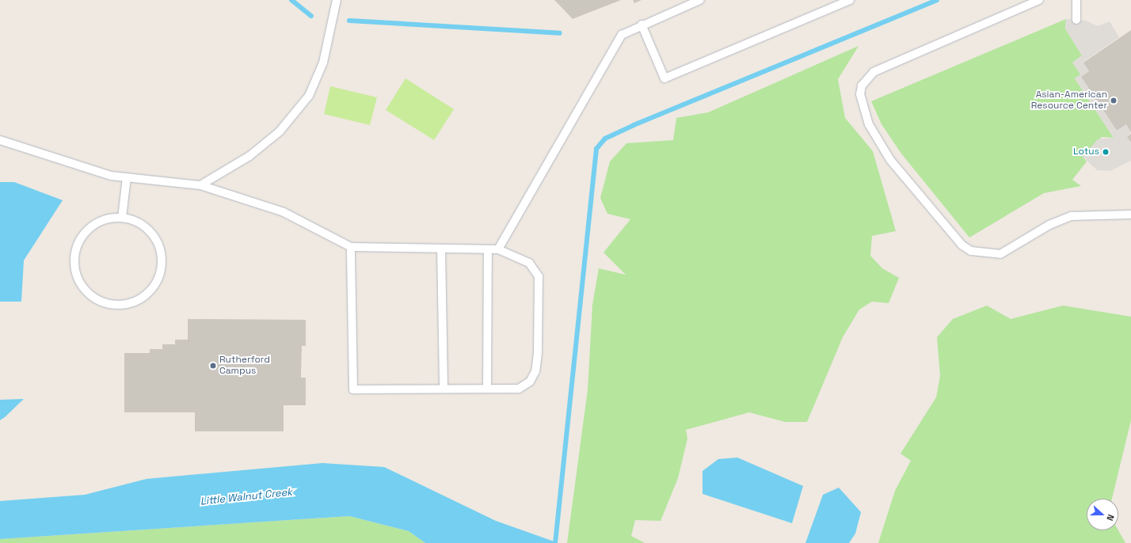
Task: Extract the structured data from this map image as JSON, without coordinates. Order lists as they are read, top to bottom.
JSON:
{
  "water": ["Little Walnut Creek"],
  "places": ["Asian-American Resource Center", "Lotus", "Rutherford Campus"],
  "north": "right"
}
